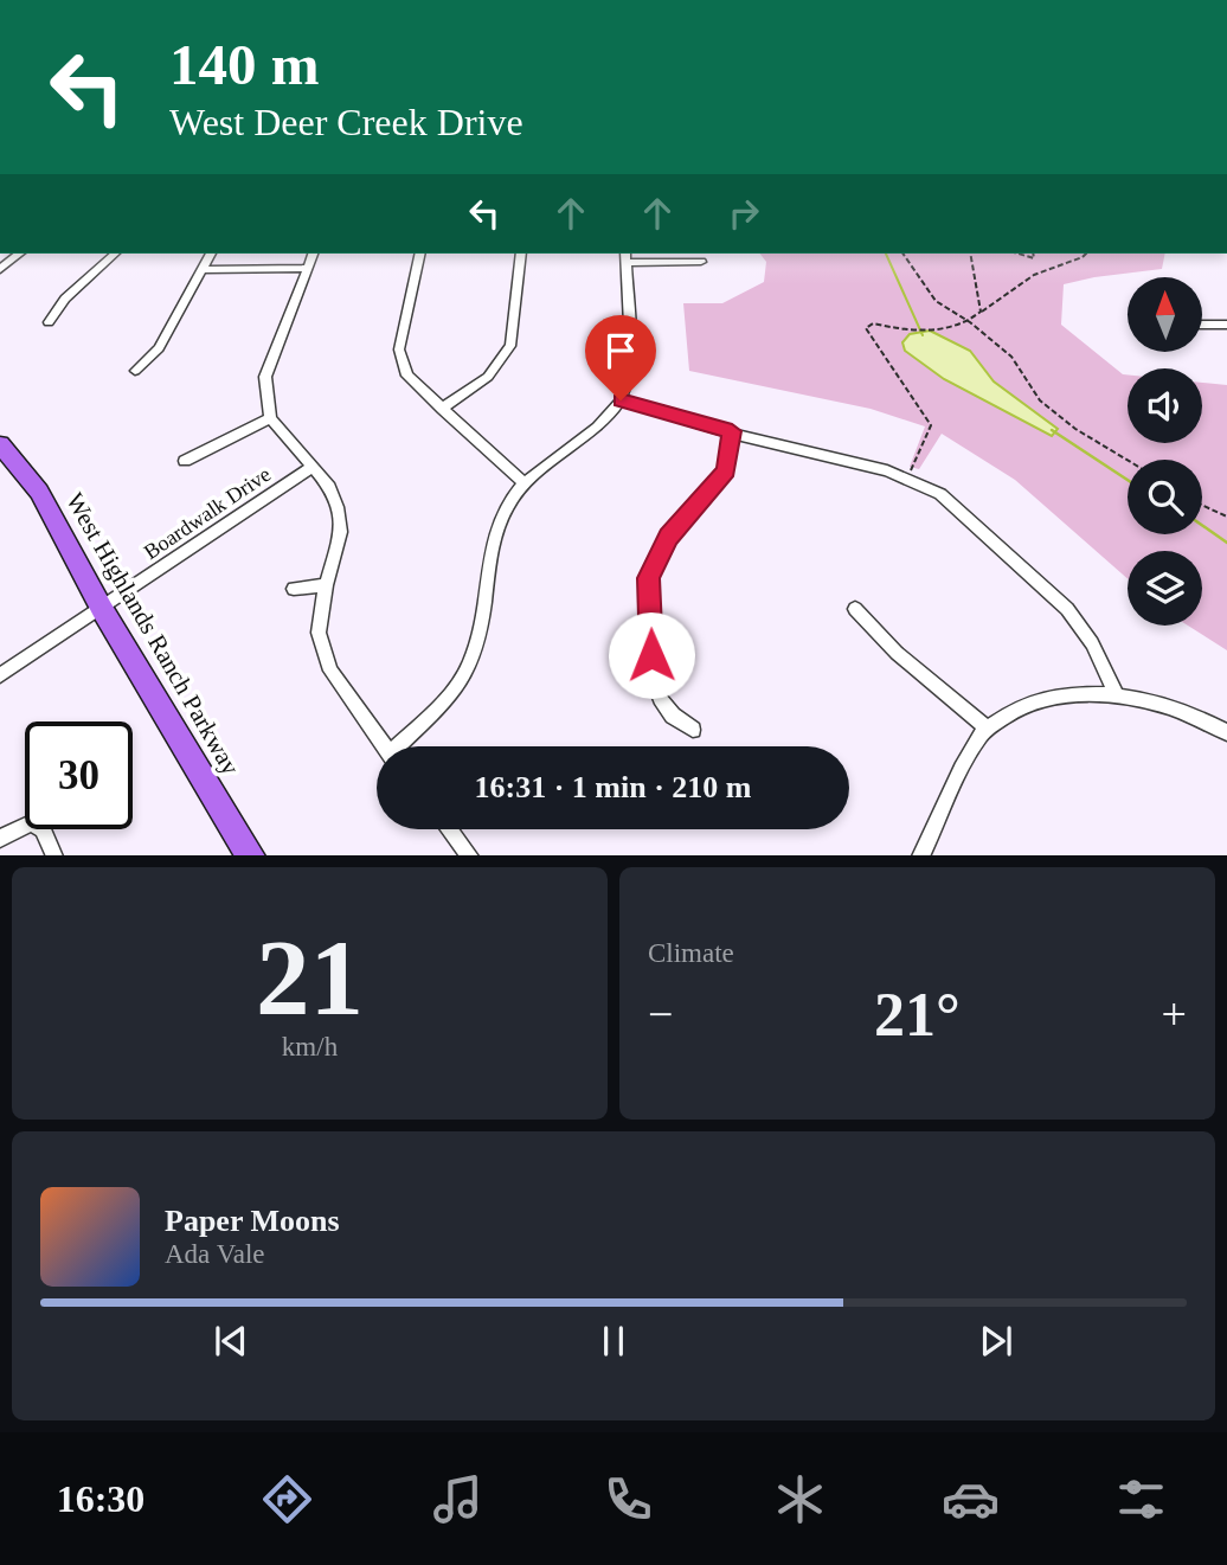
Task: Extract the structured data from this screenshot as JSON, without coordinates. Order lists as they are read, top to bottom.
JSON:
{
  "streets": {
    "main road": ["West Highlands Ranch Parkway"],
    "street": ["Boardwalk Drive"]
  },
  "crossings": [
    ["Boardwalk Drive", "West Highlands Ranch Parkway"]
  ],
  "north": "top",
  "page": {
    "turn": ["140 m", "West Deer Creek Drive"],
    "limit": "30",
    "trip": "16:31 · 1 min · 210 m",
    "tile": [
      ["21", "km/h"],
      "Climate"
    ],
    "heat": ["−", "21°", "+"],
    "song": ["Paper Moons", "Ada Vale"],
    "tabs": "16:30"
  }
}
